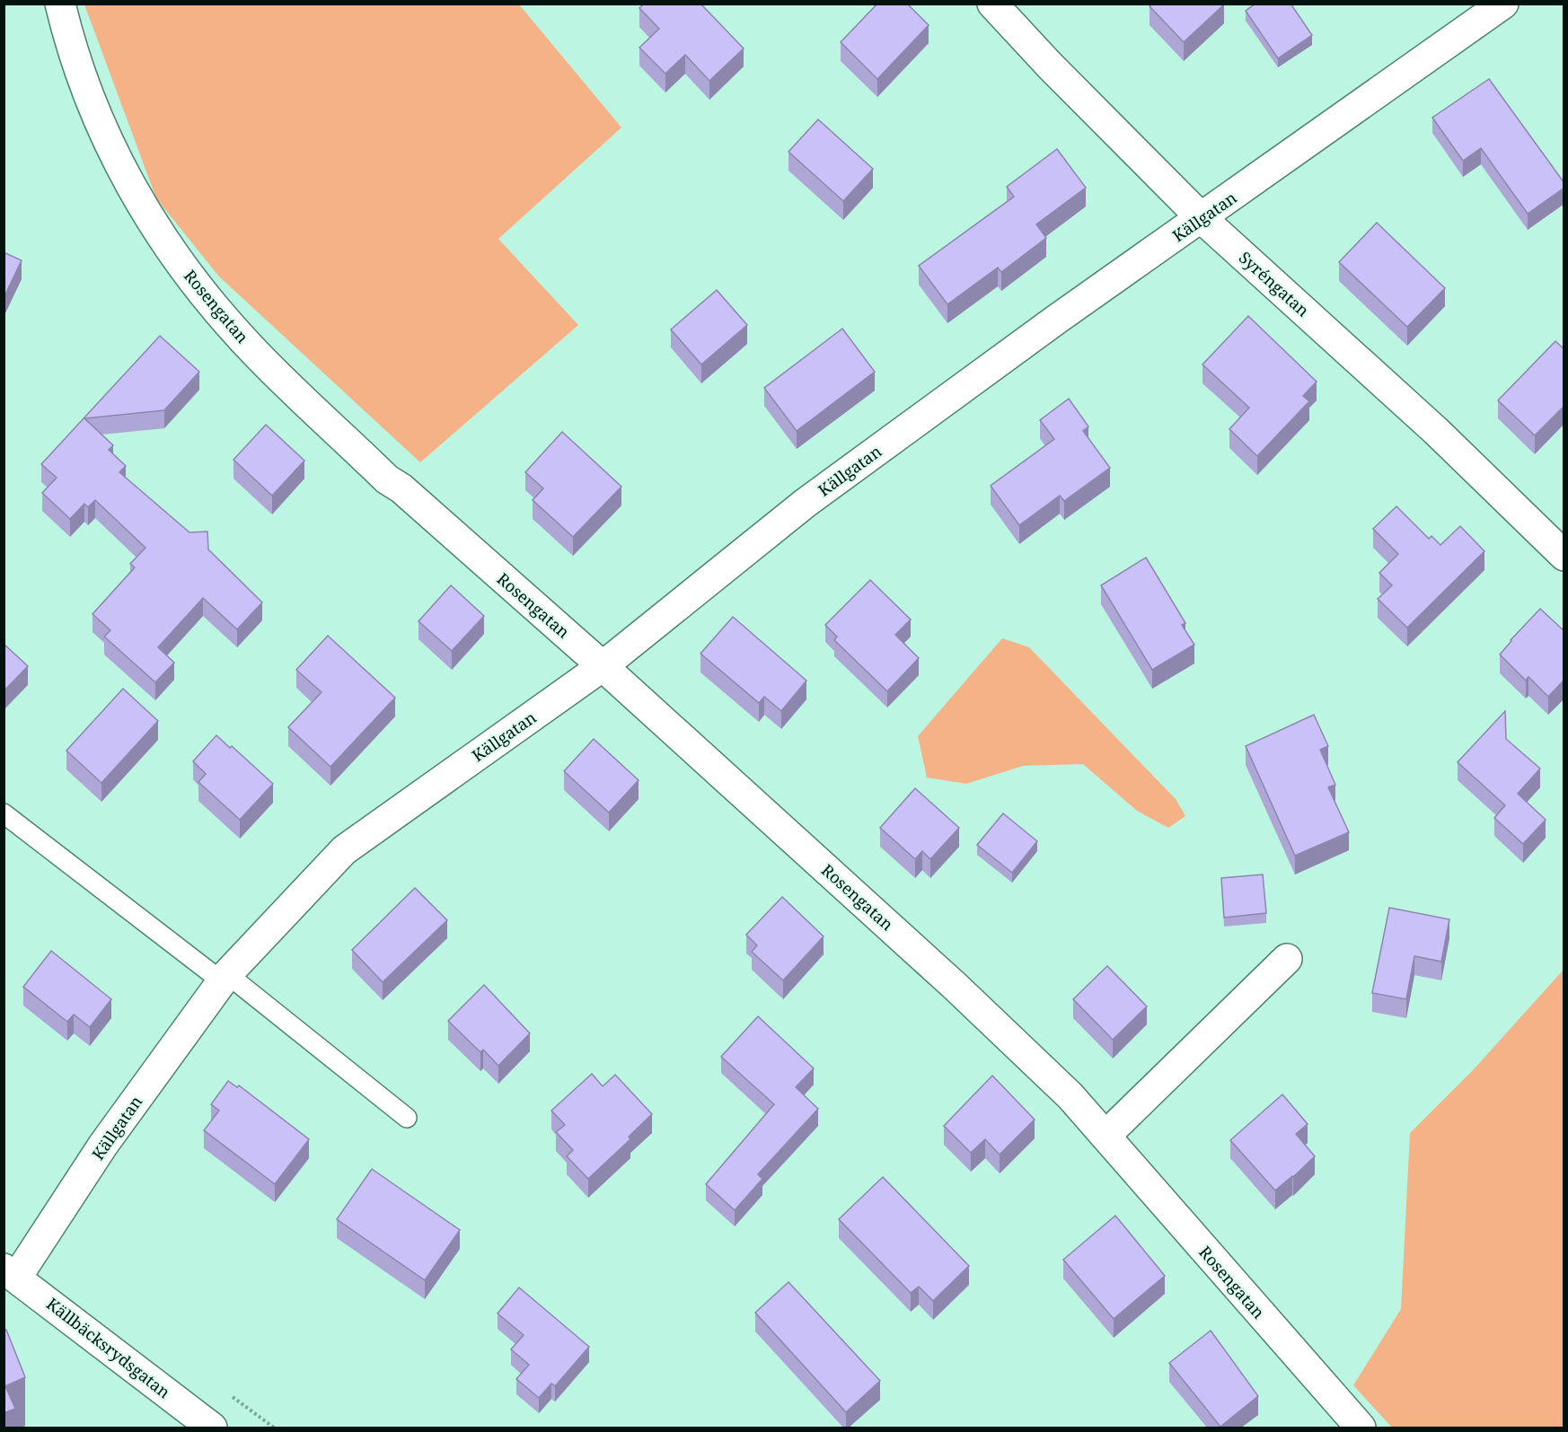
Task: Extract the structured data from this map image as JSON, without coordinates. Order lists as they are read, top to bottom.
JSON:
{
  "streets": {
    "street": [
      "Källgatan",
      "Syréngatan",
      "Rosengatan",
      "Källbäcksrydsgatan"
    ]
  },
  "crossings": [
    ["Källgatan", "Syréngatan"],
    ["Källgatan", "Rosengatan"],
    ["Källgatan", "Källbäcksrydsgatan"]
  ]
}
